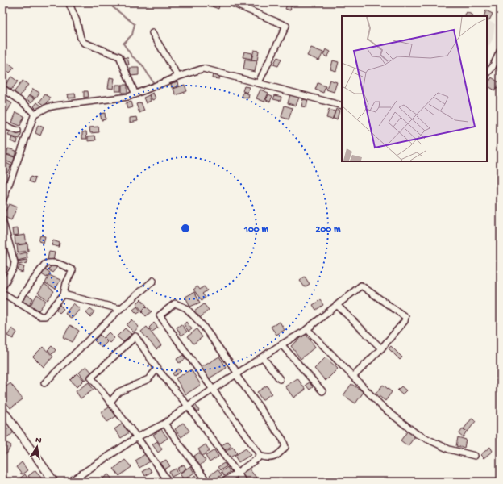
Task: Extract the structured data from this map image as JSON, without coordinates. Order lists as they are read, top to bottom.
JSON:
{
  "north": "top",
  "rings": ["100 m", "200 m"]
}
